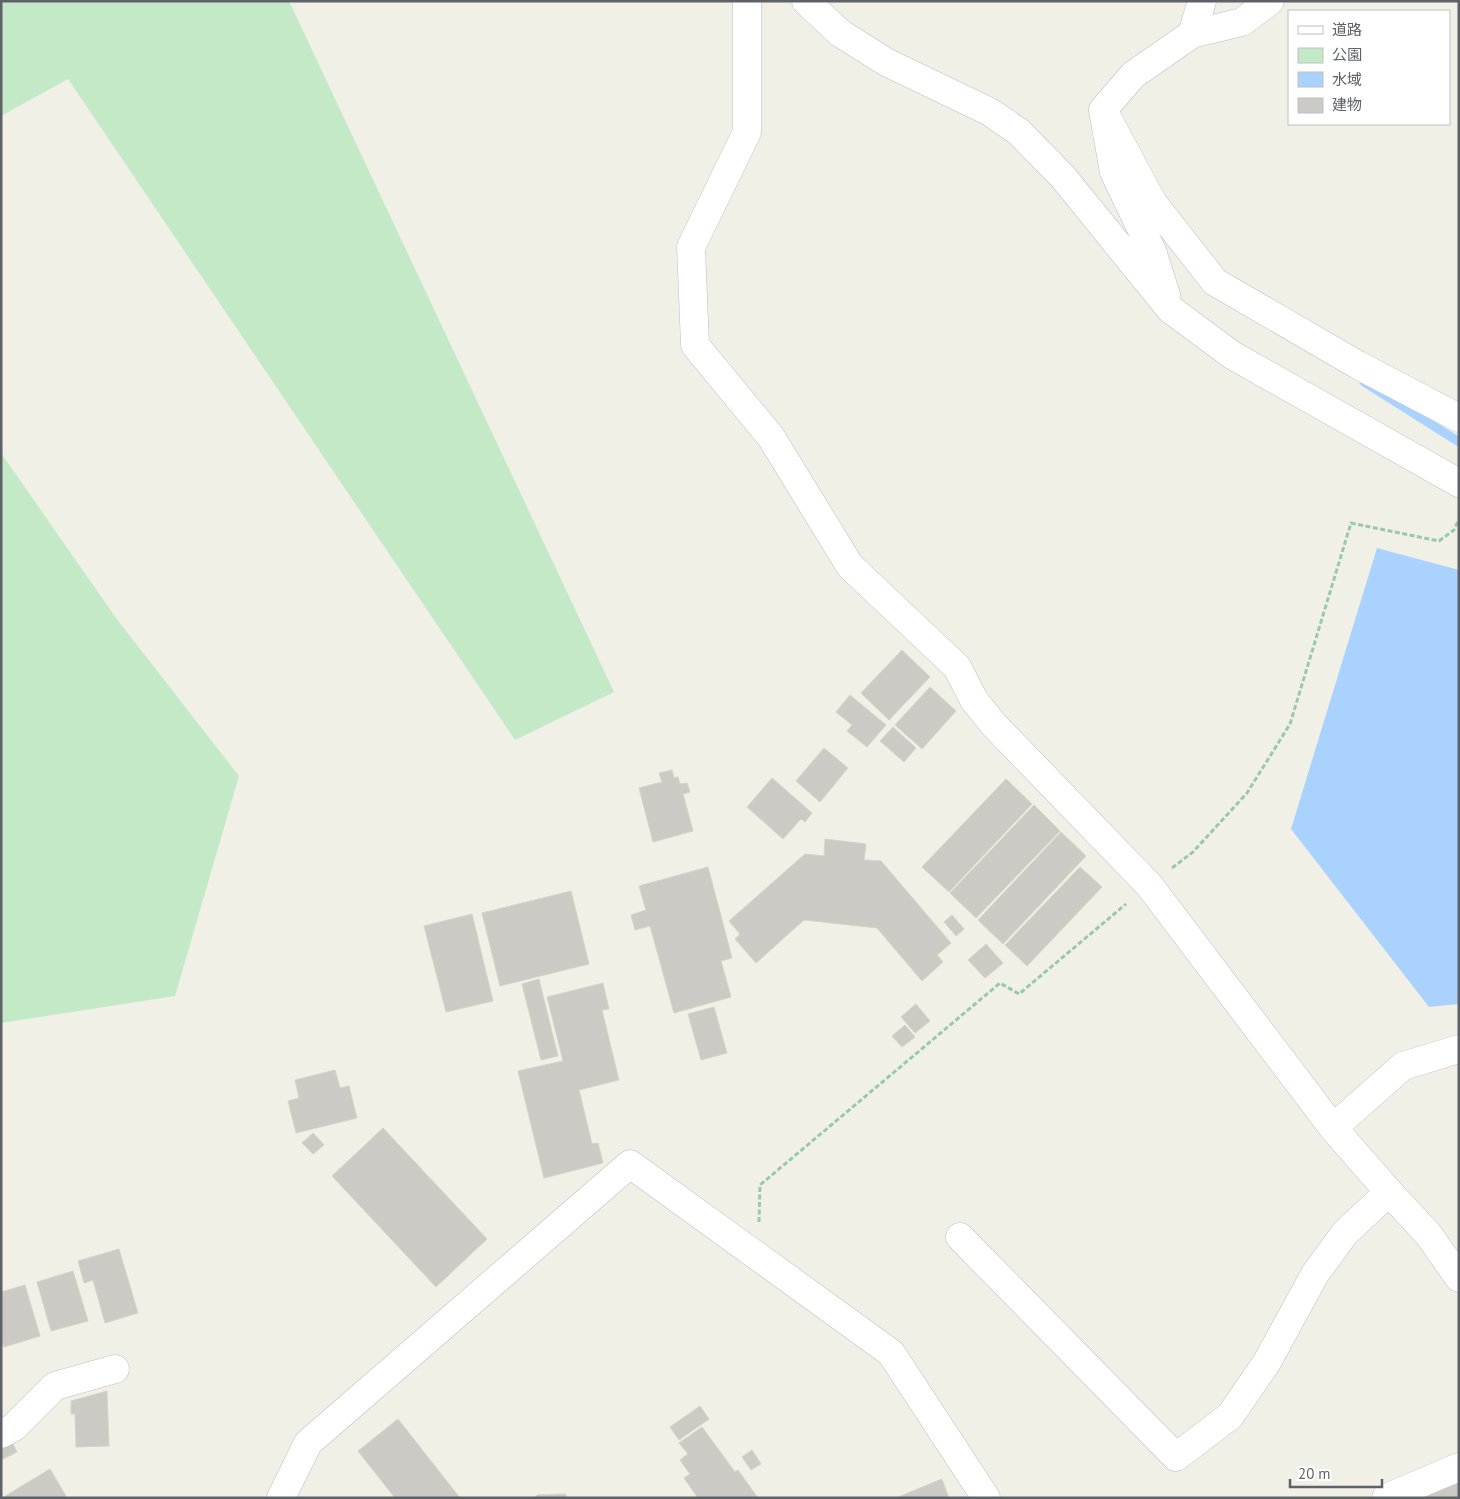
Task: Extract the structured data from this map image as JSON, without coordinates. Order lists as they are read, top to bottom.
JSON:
{
  "legend": [
    "道路",
    "公園",
    "水域",
    "建物"
  ],
  "scale_bar": "20 m"
}
